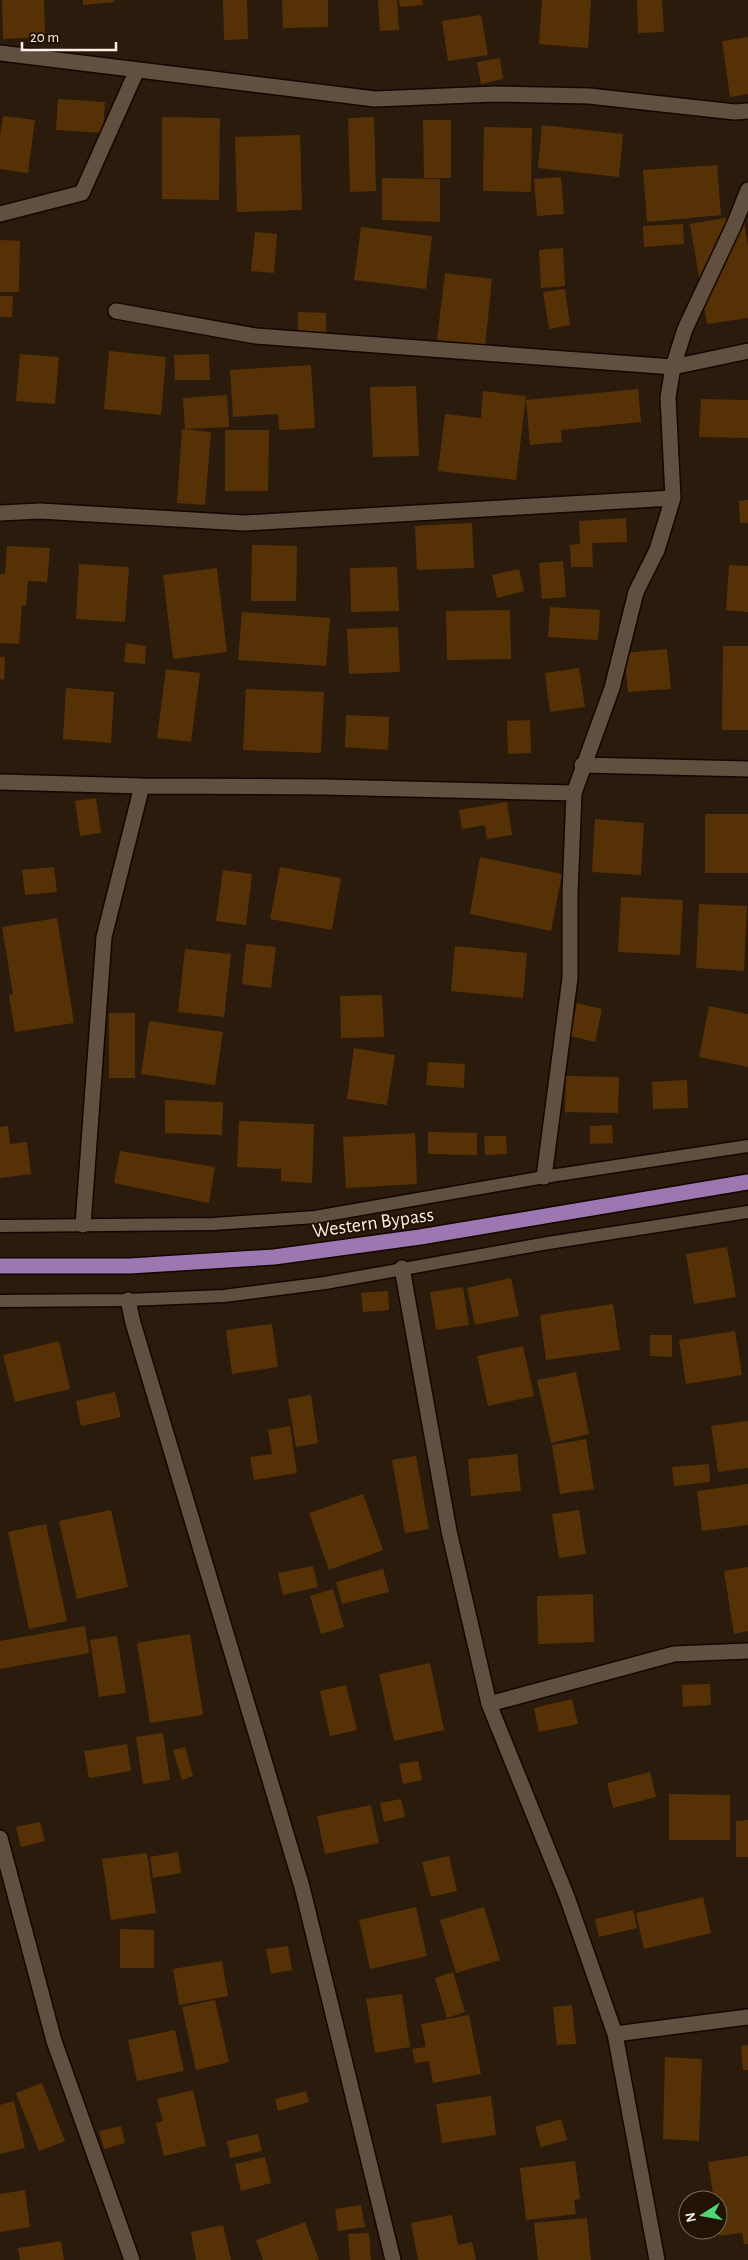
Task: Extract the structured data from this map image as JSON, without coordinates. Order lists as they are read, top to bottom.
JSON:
{
  "streets": {
    "main road": ["Western Bypass"]
  },
  "scale_bar": "20 m",
  "north": "left"
}
